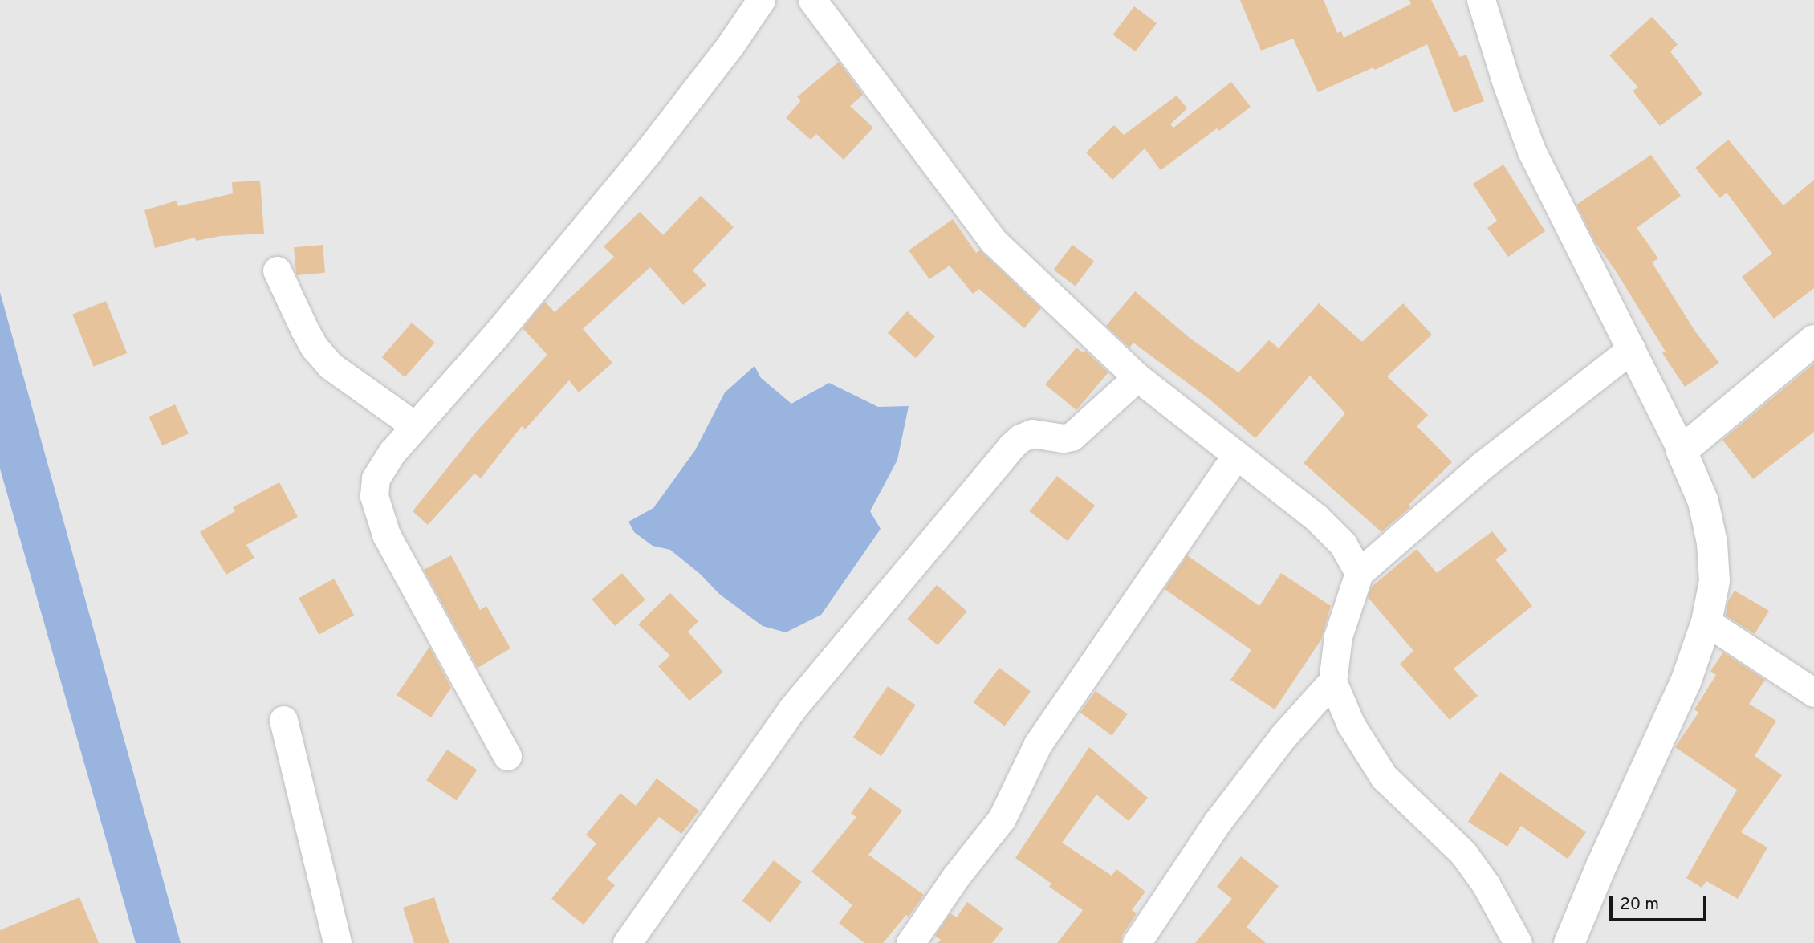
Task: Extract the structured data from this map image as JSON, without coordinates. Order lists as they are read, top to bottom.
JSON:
{
  "scale_bar": "20 m"
}
